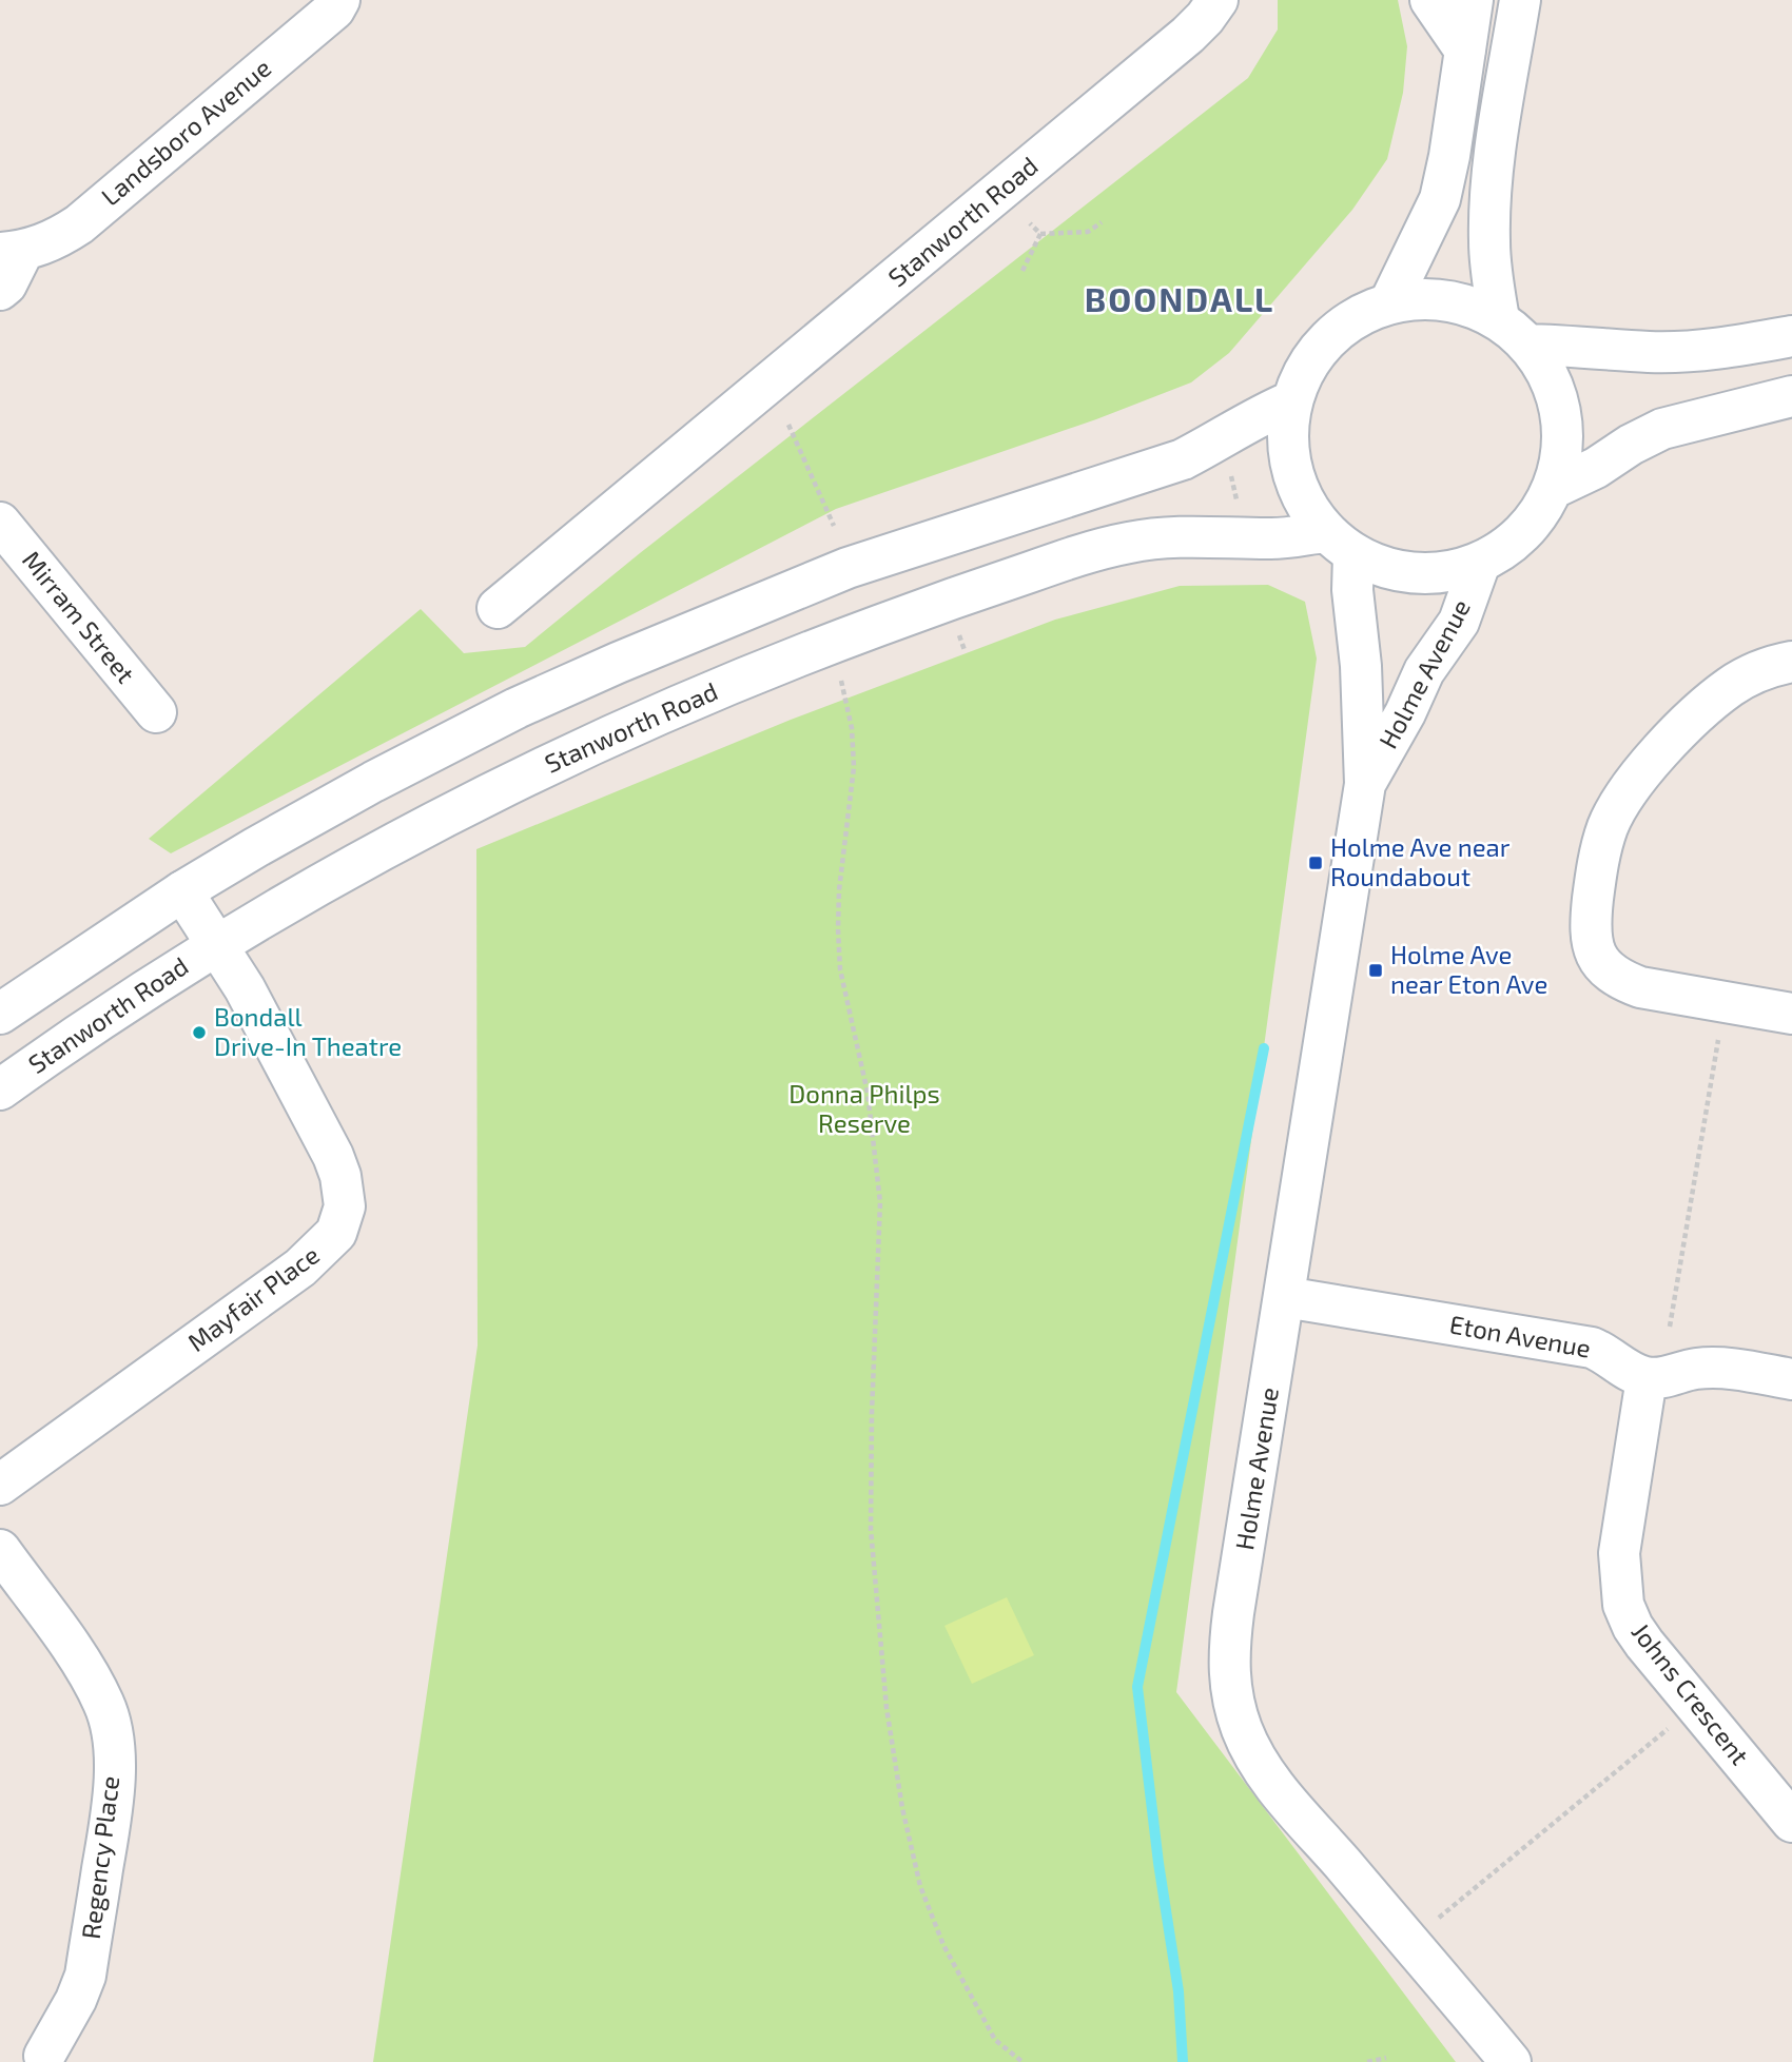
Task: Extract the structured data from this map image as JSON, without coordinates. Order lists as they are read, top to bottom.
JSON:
{
  "streets": {
    "street": [
      "Landsboro Avenue",
      "Stanworth Road",
      "Mirram Street",
      "Holme Avenue",
      "Mayfair Place",
      "Eton Avenue",
      "Johns Crescent",
      "Regency Place"
    ]
  },
  "crossings": [
    ["Stanworth Road", "Holme Avenue"],
    ["Stanworth Road", "Mayfair Place"],
    ["Holme Avenue", "Eton Avenue"],
    ["Eton Avenue", "Johns Crescent"]
  ],
  "districts": ["BOONDALL"],
  "parks": ["Donna Philps Reserve"],
  "places": {
    "transit": ["Holme Ave near Roundabout", "Holme Ave near Eton Ave"],
    "other": ["Bondall Drive-In Theatre"]
  }
}
